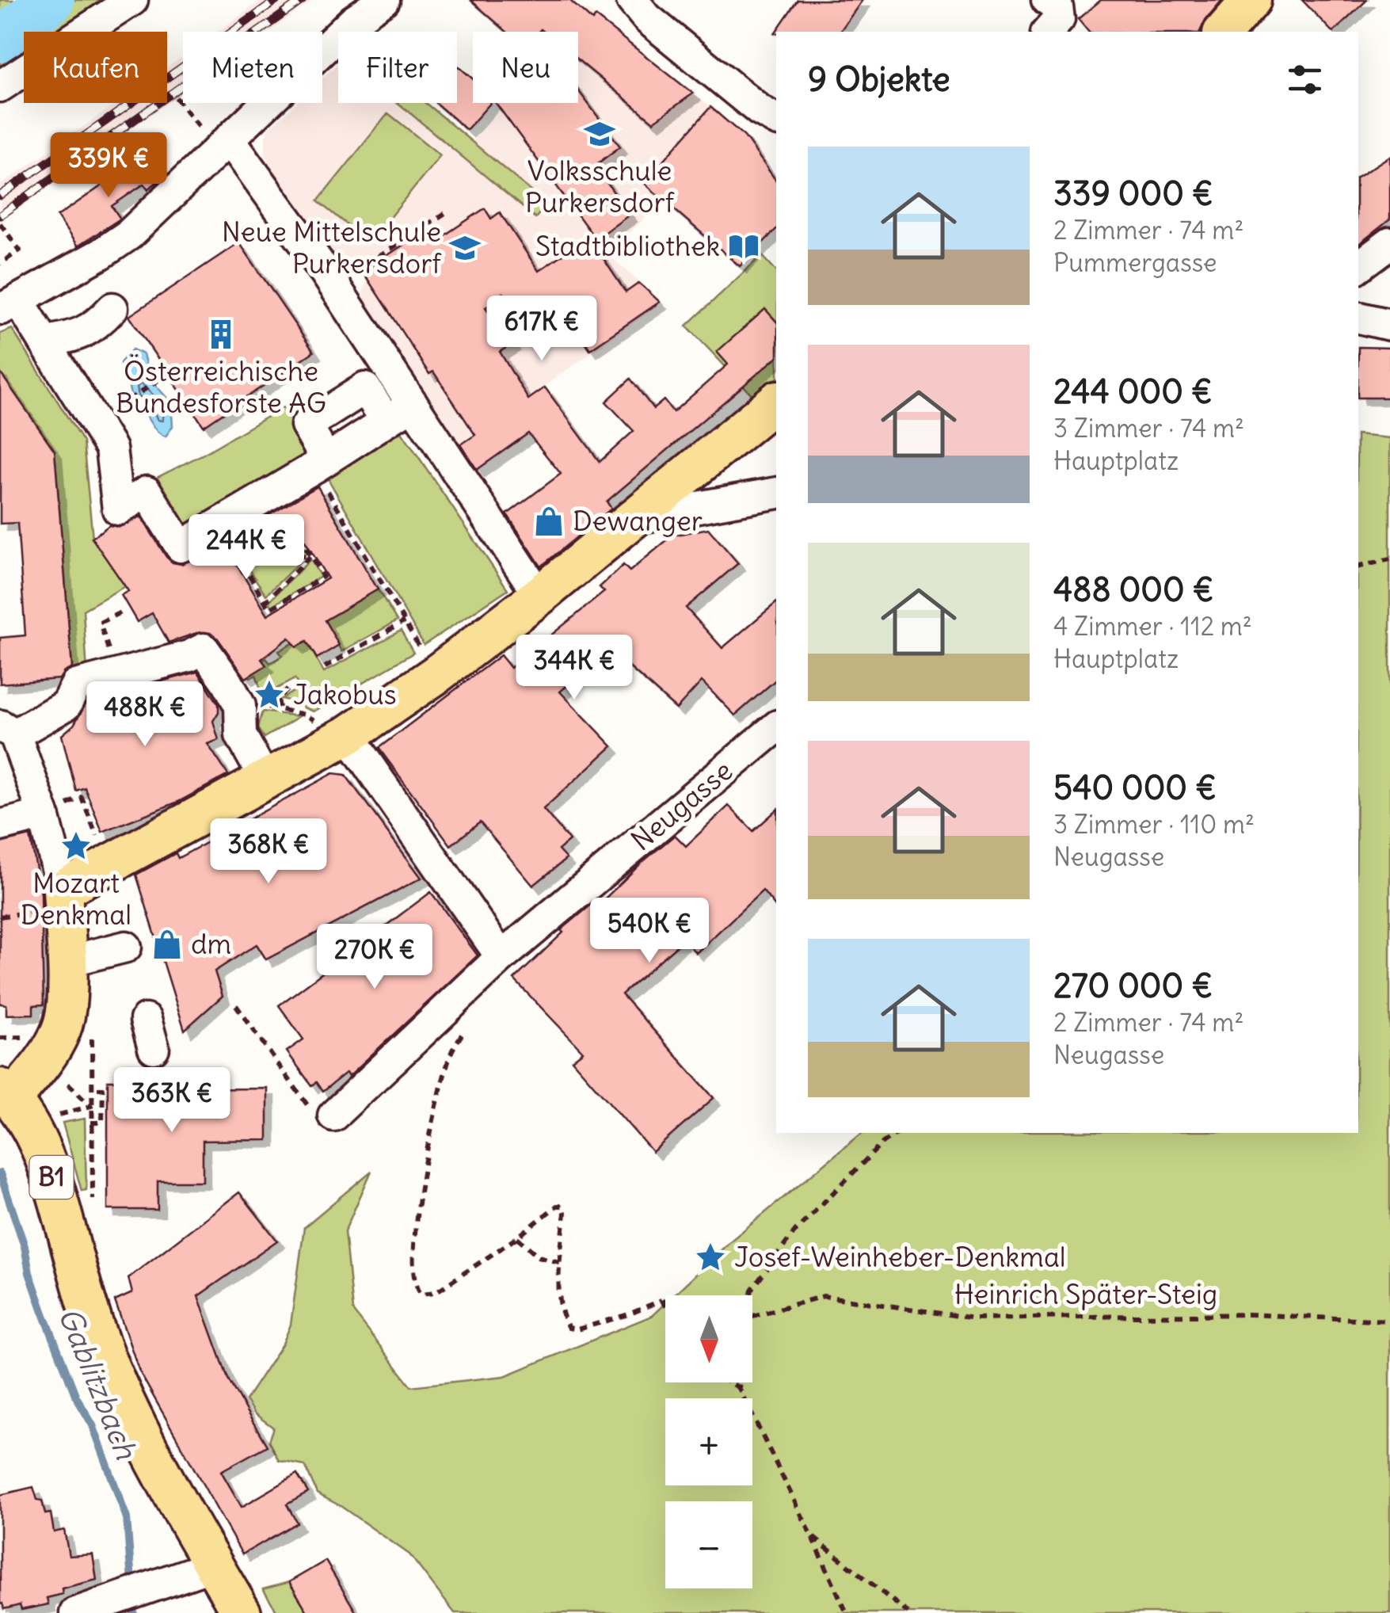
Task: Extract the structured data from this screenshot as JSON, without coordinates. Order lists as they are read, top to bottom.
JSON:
{
  "streets": {
    "main road": ["B1"],
    "street": ["Neugasse"],
    "path": ["Heinrich Später-Steig"]
  },
  "water": ["Gablitzbach"],
  "places": {
    "school or university": ["Volksschule Purkersdorf", "Neue Mittelschule Purkersdorf"],
    "library": ["Stadtbibliothek"],
    "building": ["Österreichische Bundesforste AG"],
    "shop": ["Dewanger", "dm"],
    "place": ["Jakobus", "Mozart Denkmal", "Josef-Weinheber-Denkmal"]
  },
  "north": "bottom",
  "page": {
    "chip": [
      "Kaufen",
      "Mieten",
      "Filter",
      "Neu"
    ],
    "heading": "9 Objekte",
    "list": [
      {
        "name": "339 000 €",
        "note": "2 Zimmer · 74 m² · Pummergasse"
      },
      {
        "name": "244 000 €",
        "note": "3 Zimmer · 74 m² · Hauptplatz"
      },
      {
        "name": "488 000 €",
        "note": "4 Zimmer · 112 m² · Hauptplatz"
      },
      {
        "name": "540 000 €",
        "note": "3 Zimmer · 110 m² · Neugasse"
      },
      {
        "name": "270 000 €",
        "note": "2 Zimmer · 74 m² · Neugasse"
      }
    ],
    "price": [
      "339K €",
      "617K €",
      "244K €",
      "344K €",
      "488K €",
      "368K €",
      "540K €",
      "270K €",
      "363K €"
    ],
    "map_buttons": ["+", "−"]
  }
}
